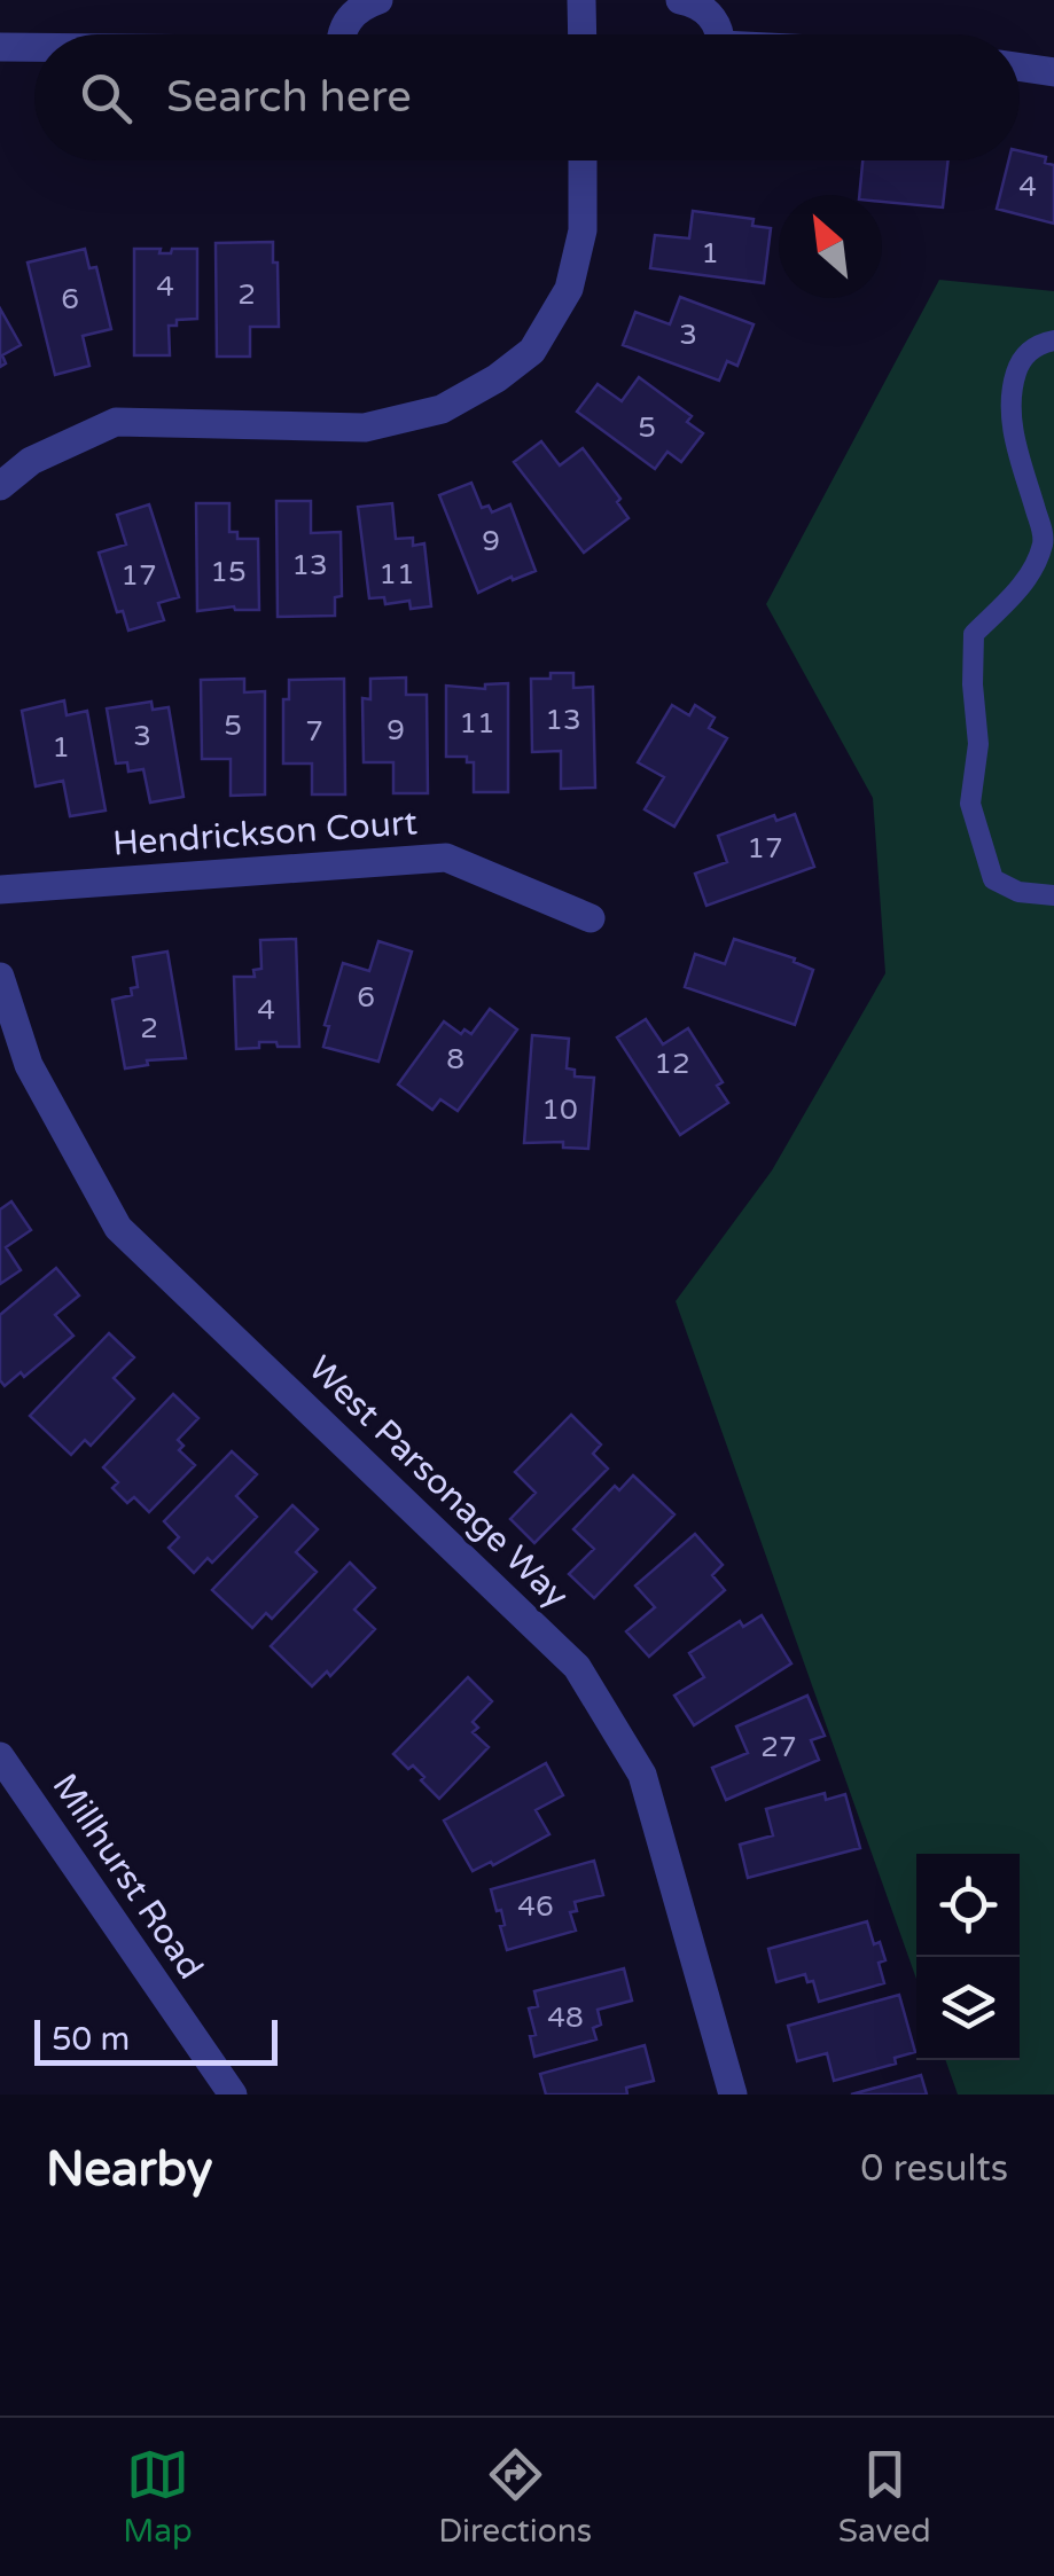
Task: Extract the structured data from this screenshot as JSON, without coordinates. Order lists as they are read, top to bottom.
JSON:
{
  "streets": {
    "street": ["Hendrickson Court", "West Parsonage Way", "Millhurst Road"]
  },
  "house_numbers": [
    "4",
    "1",
    "4",
    "2",
    "6",
    "3",
    "5",
    "9",
    "13",
    "15",
    "11",
    "17",
    "13",
    "11",
    "5",
    "9",
    "7",
    "3",
    "1",
    "17",
    "6",
    "4",
    "2",
    "8",
    "12",
    "10",
    "27",
    "46",
    "48"
  ],
  "scale_bar": "50 m",
  "north": "top left",
  "page": {
    "search": "Search here",
    "scale": "50 m",
    "heading": ["Nearby", "0 results"],
    "nav": ["Map", "Directions", "Saved"]
  }
}
